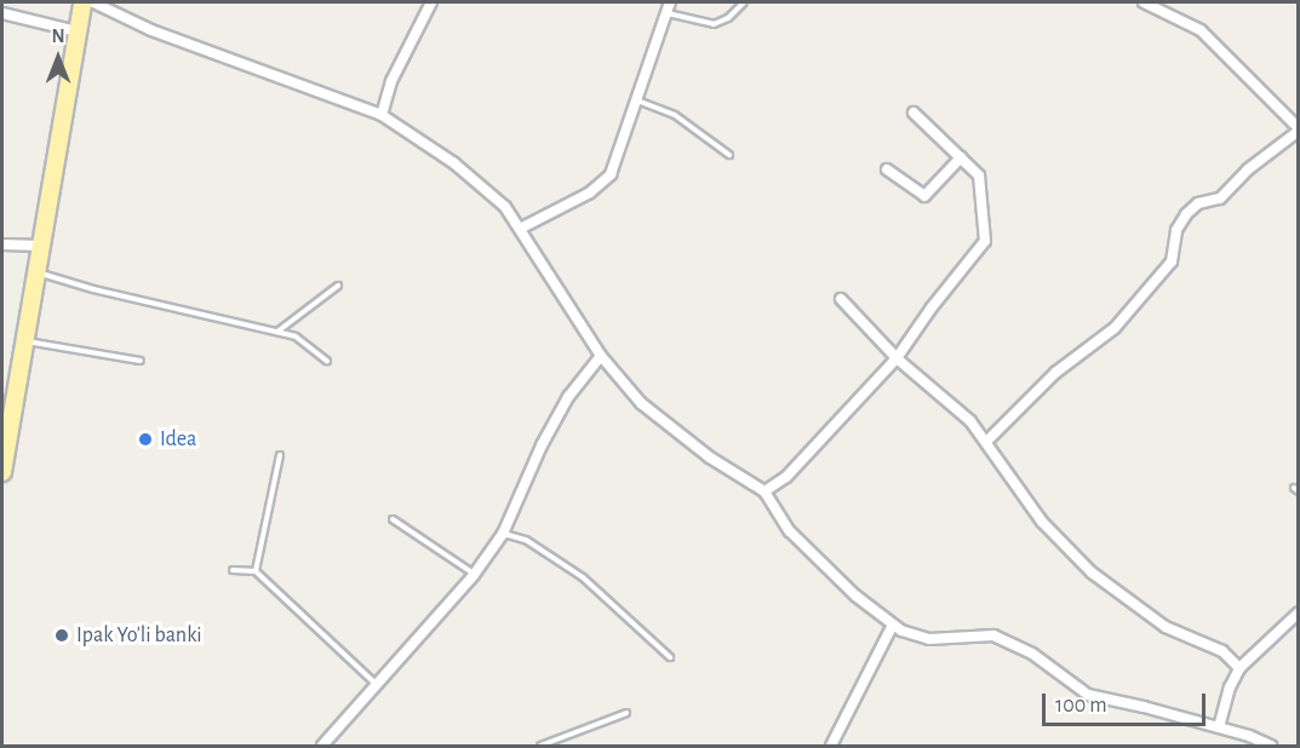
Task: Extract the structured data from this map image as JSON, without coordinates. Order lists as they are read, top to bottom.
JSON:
{
  "places": ["Idea", "Ipak Yo'li banki"],
  "scale_bar": "100 m",
  "north": "top"
}
